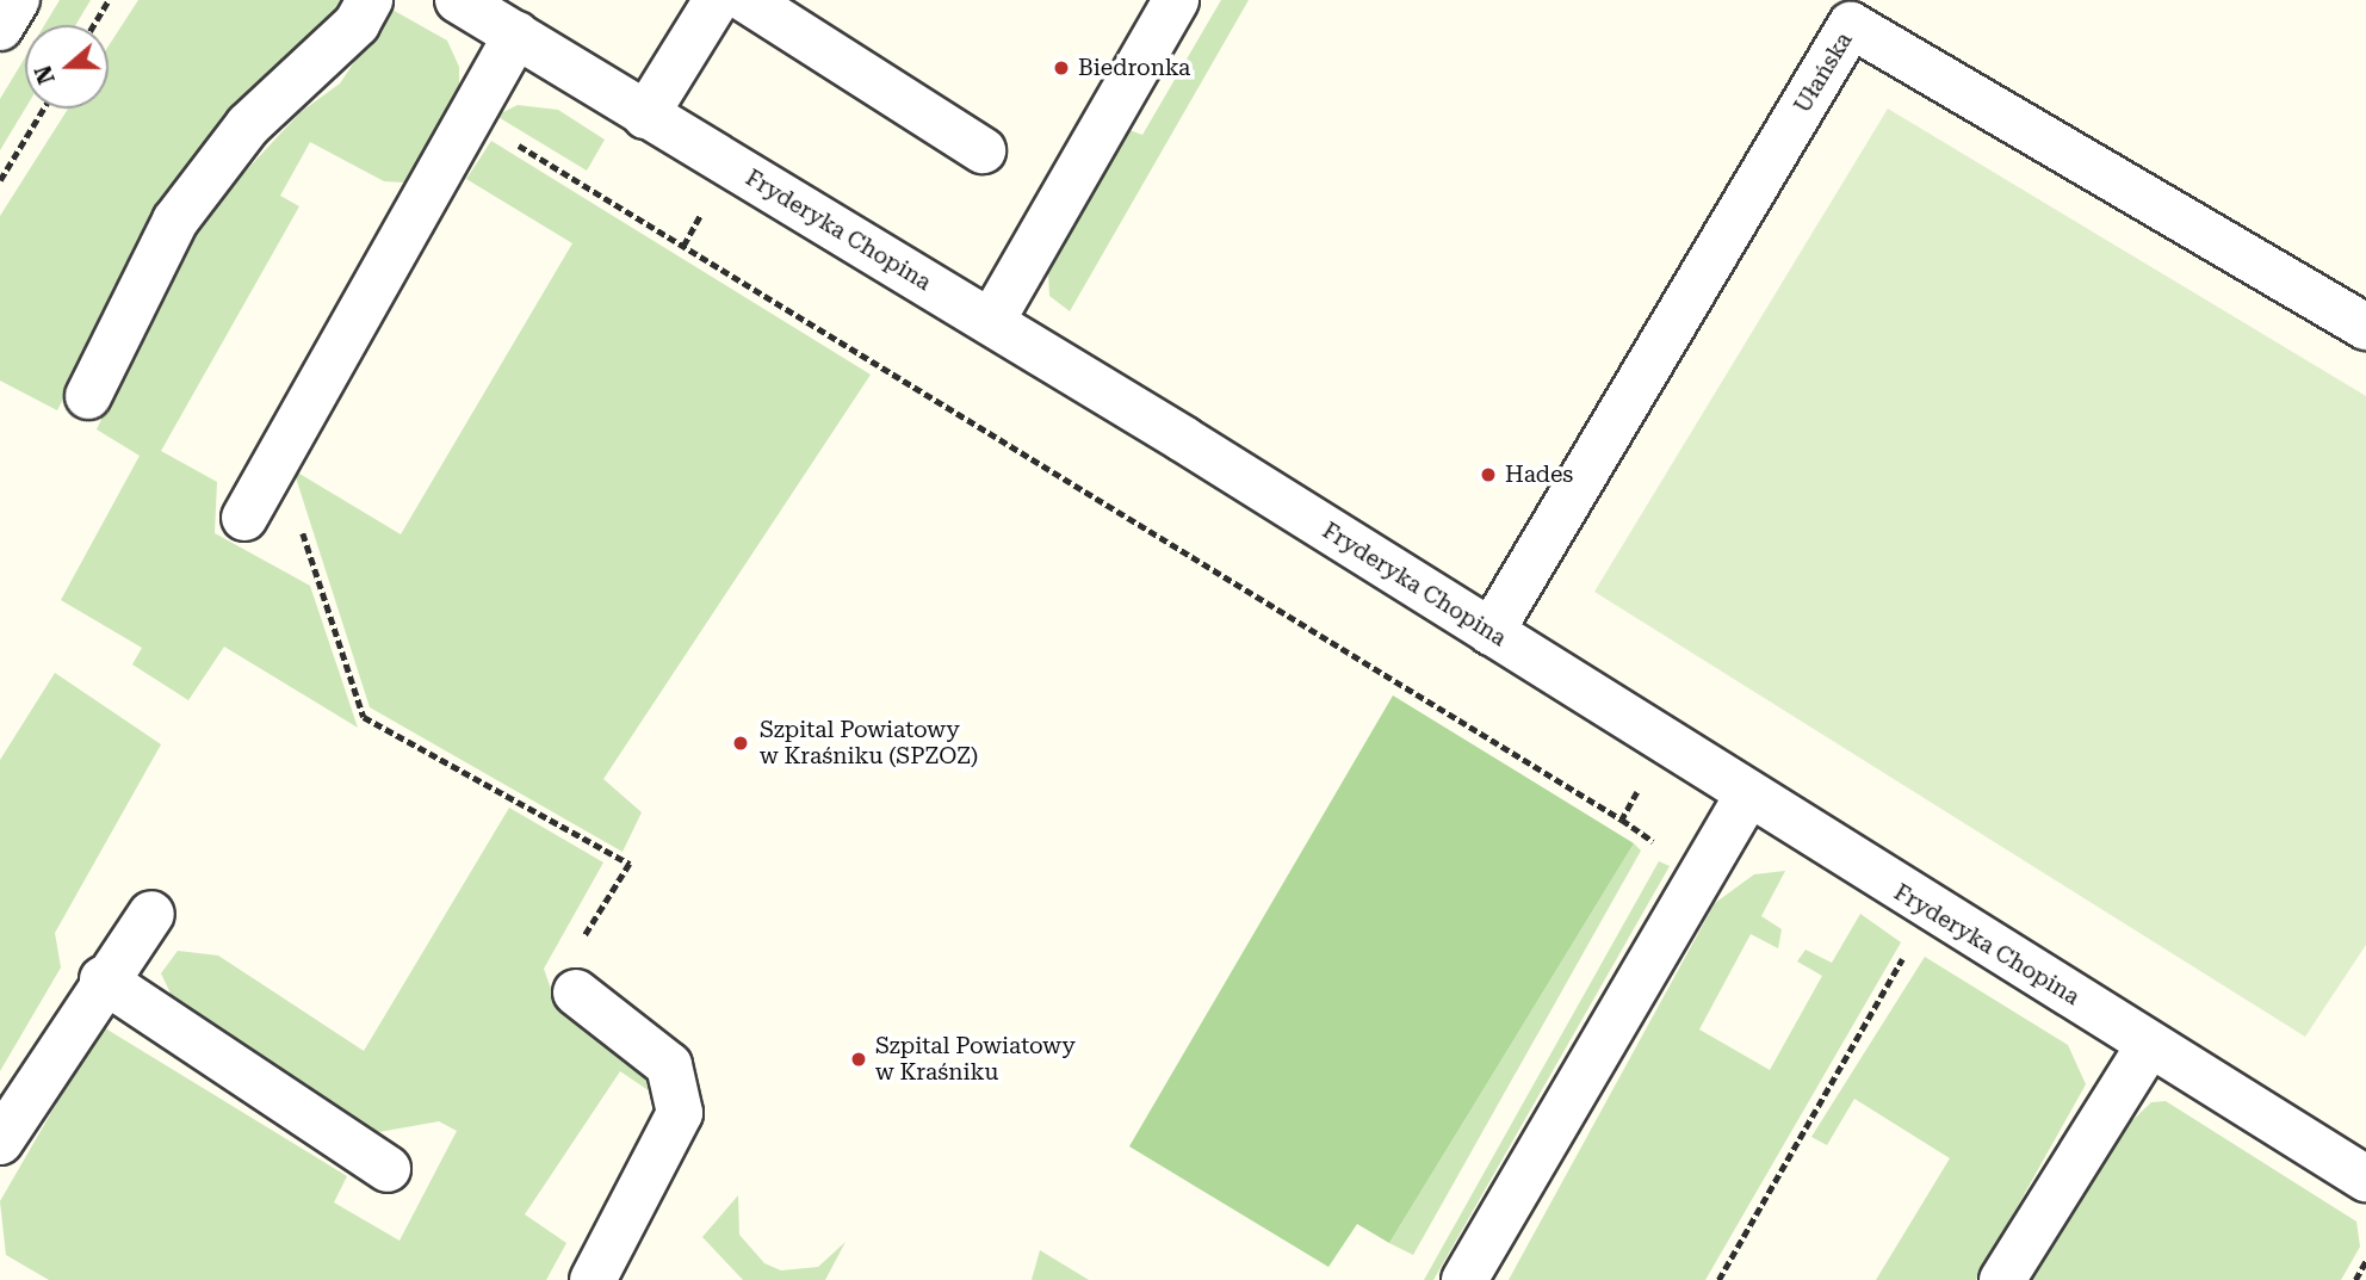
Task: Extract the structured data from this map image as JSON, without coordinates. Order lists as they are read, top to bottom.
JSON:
{
  "streets": {
    "street": ["Ułańska", "Fryderyka Chopina"]
  },
  "crossings": [
    ["Ułańska", "Fryderyka Chopina"]
  ],
  "places": [
    "Biedronka",
    "Hades",
    "Szpital Powiatowy w Kraśniku (SPZOZ)",
    "Szpital Powiatowy w Kraśniku"
  ],
  "north": "left"
}
